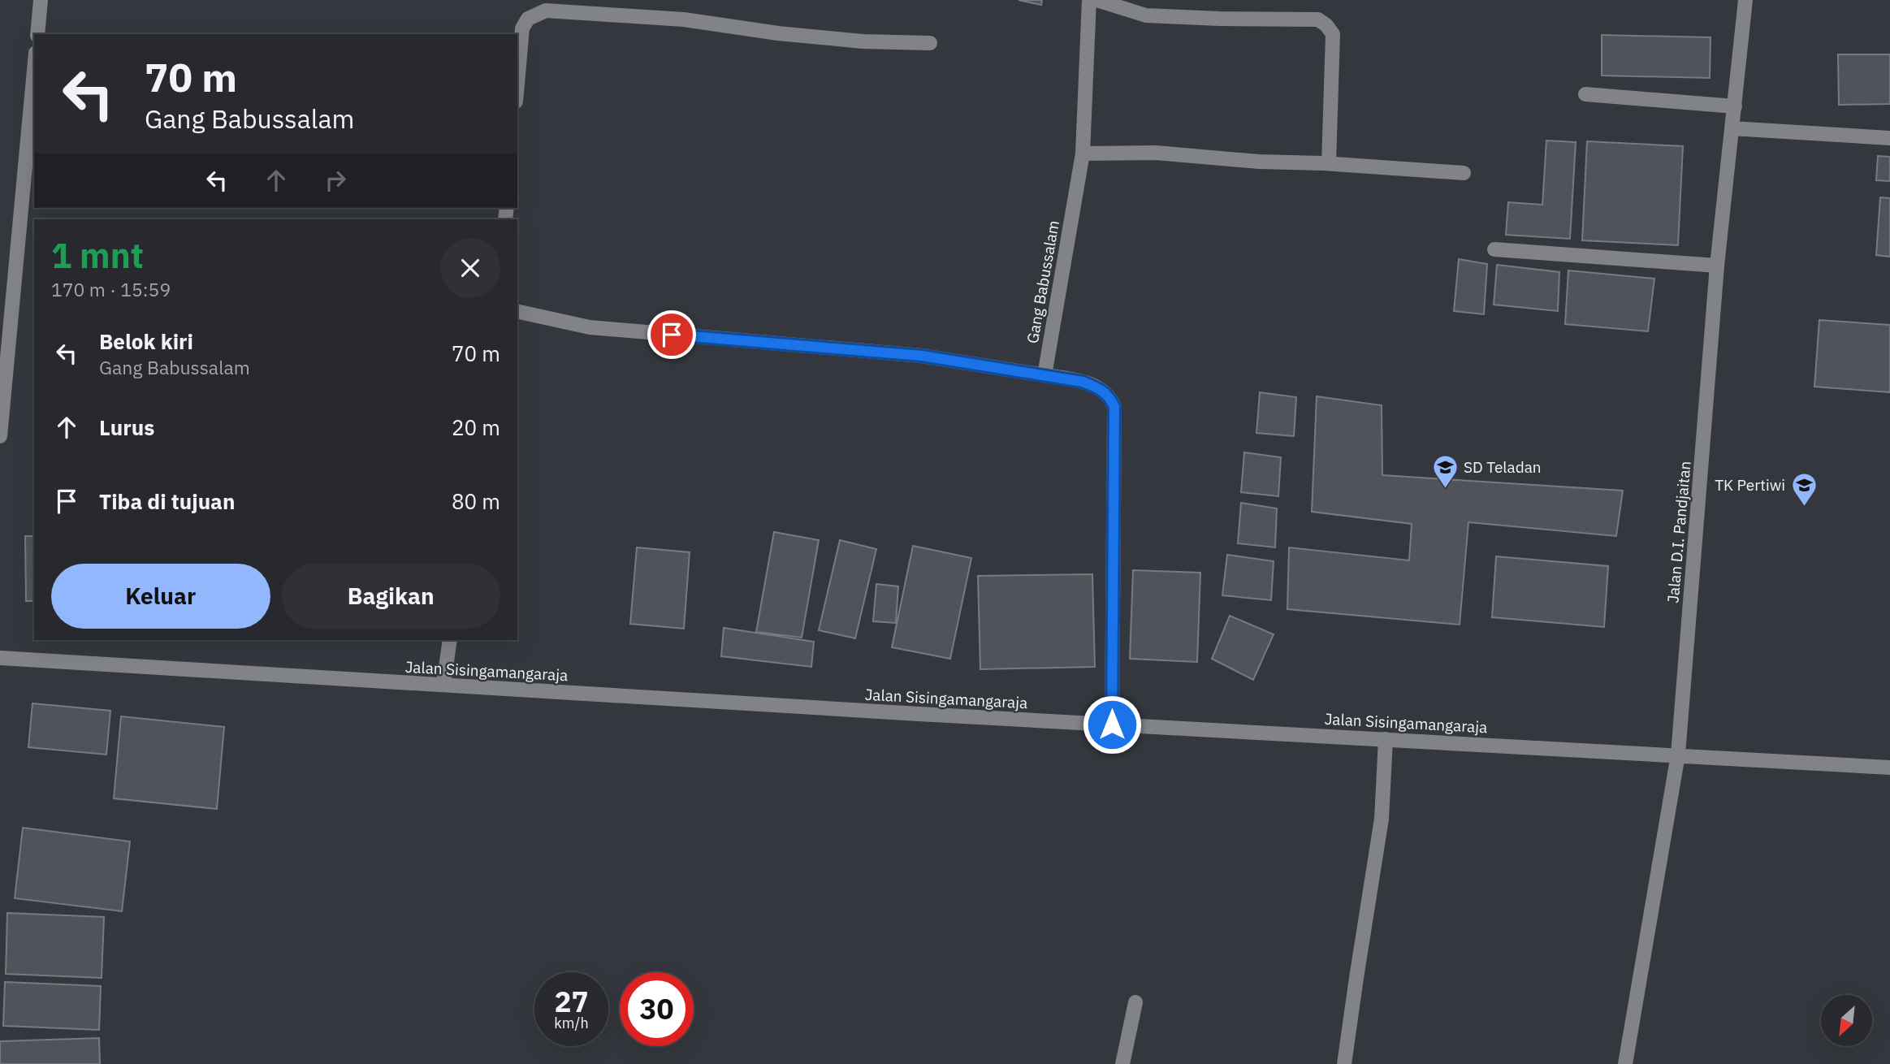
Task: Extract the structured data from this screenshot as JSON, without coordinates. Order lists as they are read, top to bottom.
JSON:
{
  "streets": {
    "street": ["Gang Babussalam", "Jalan D.I. Pandjaitan", "Jalan Sisingamangaraja"]
  },
  "crossings": [
    ["Jalan D.I. Pandjaitan", "Jalan Sisingamangaraja"]
  ],
  "places": {
    "school or university": ["SD Teladan", "TK Pertiwi"]
  },
  "north": "bottom left",
  "page": {
    "turn": ["70 m", "Gang Babussalam"],
    "heading": ["1 mnt", "170 m · 15:59"],
    "list": [
      {
        "name": "Belok kiri",
        "note": "Gang Babussalam",
        "value": "70 m"
      },
      {
        "name": "Lurus",
        "value": "20 m"
      },
      {
        "name": "Tiba di tujuan",
        "value": "80 m"
      }
    ],
    "buttons": ["Keluar", "Bagikan"],
    "speed": "27 km/h",
    "limit": "30"
  }
}
